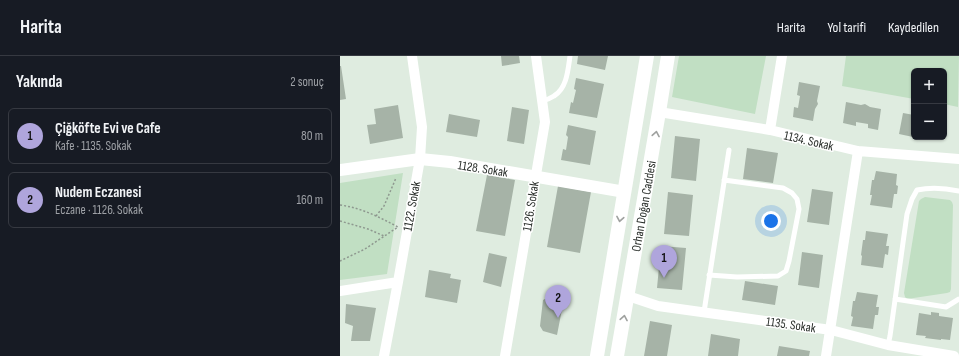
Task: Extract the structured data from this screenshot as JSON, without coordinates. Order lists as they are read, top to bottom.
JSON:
{
  "streets": {
    "main road": ["Orhan Doğan Caddesi"],
    "street": [
      "1134. Sokak",
      "1128. Sokak",
      "1122. Sokak",
      "1126. Sokak",
      "1135. Sokak"
    ]
  },
  "crossings": [
    ["1134. Sokak", "Orhan Doğan Caddesi"],
    ["1128. Sokak", "1122. Sokak"],
    ["1128. Sokak", "1126. Sokak"],
    ["Orhan Doğan Caddesi", "1135. Sokak"]
  ],
  "page": {
    "header": "Harita",
    "nav": ["Harita", "Yol tarifi", "Kaydedilen"],
    "heading": ["Yakında", "2 sonuç"],
    "map_buttons": ["+", "−"],
    "list": [
      {
        "mark": "1",
        "name": "Çiğköfte Evi ve Cafe",
        "note": "Kafe · 1135. Sokak",
        "value": "80 m"
      },
      {
        "mark": "2",
        "name": "Nudem Eczanesi",
        "note": "Eczane · 1126. Sokak",
        "value": "160 m"
      }
    ],
    "pins": ["1", "2"]
  }
}
